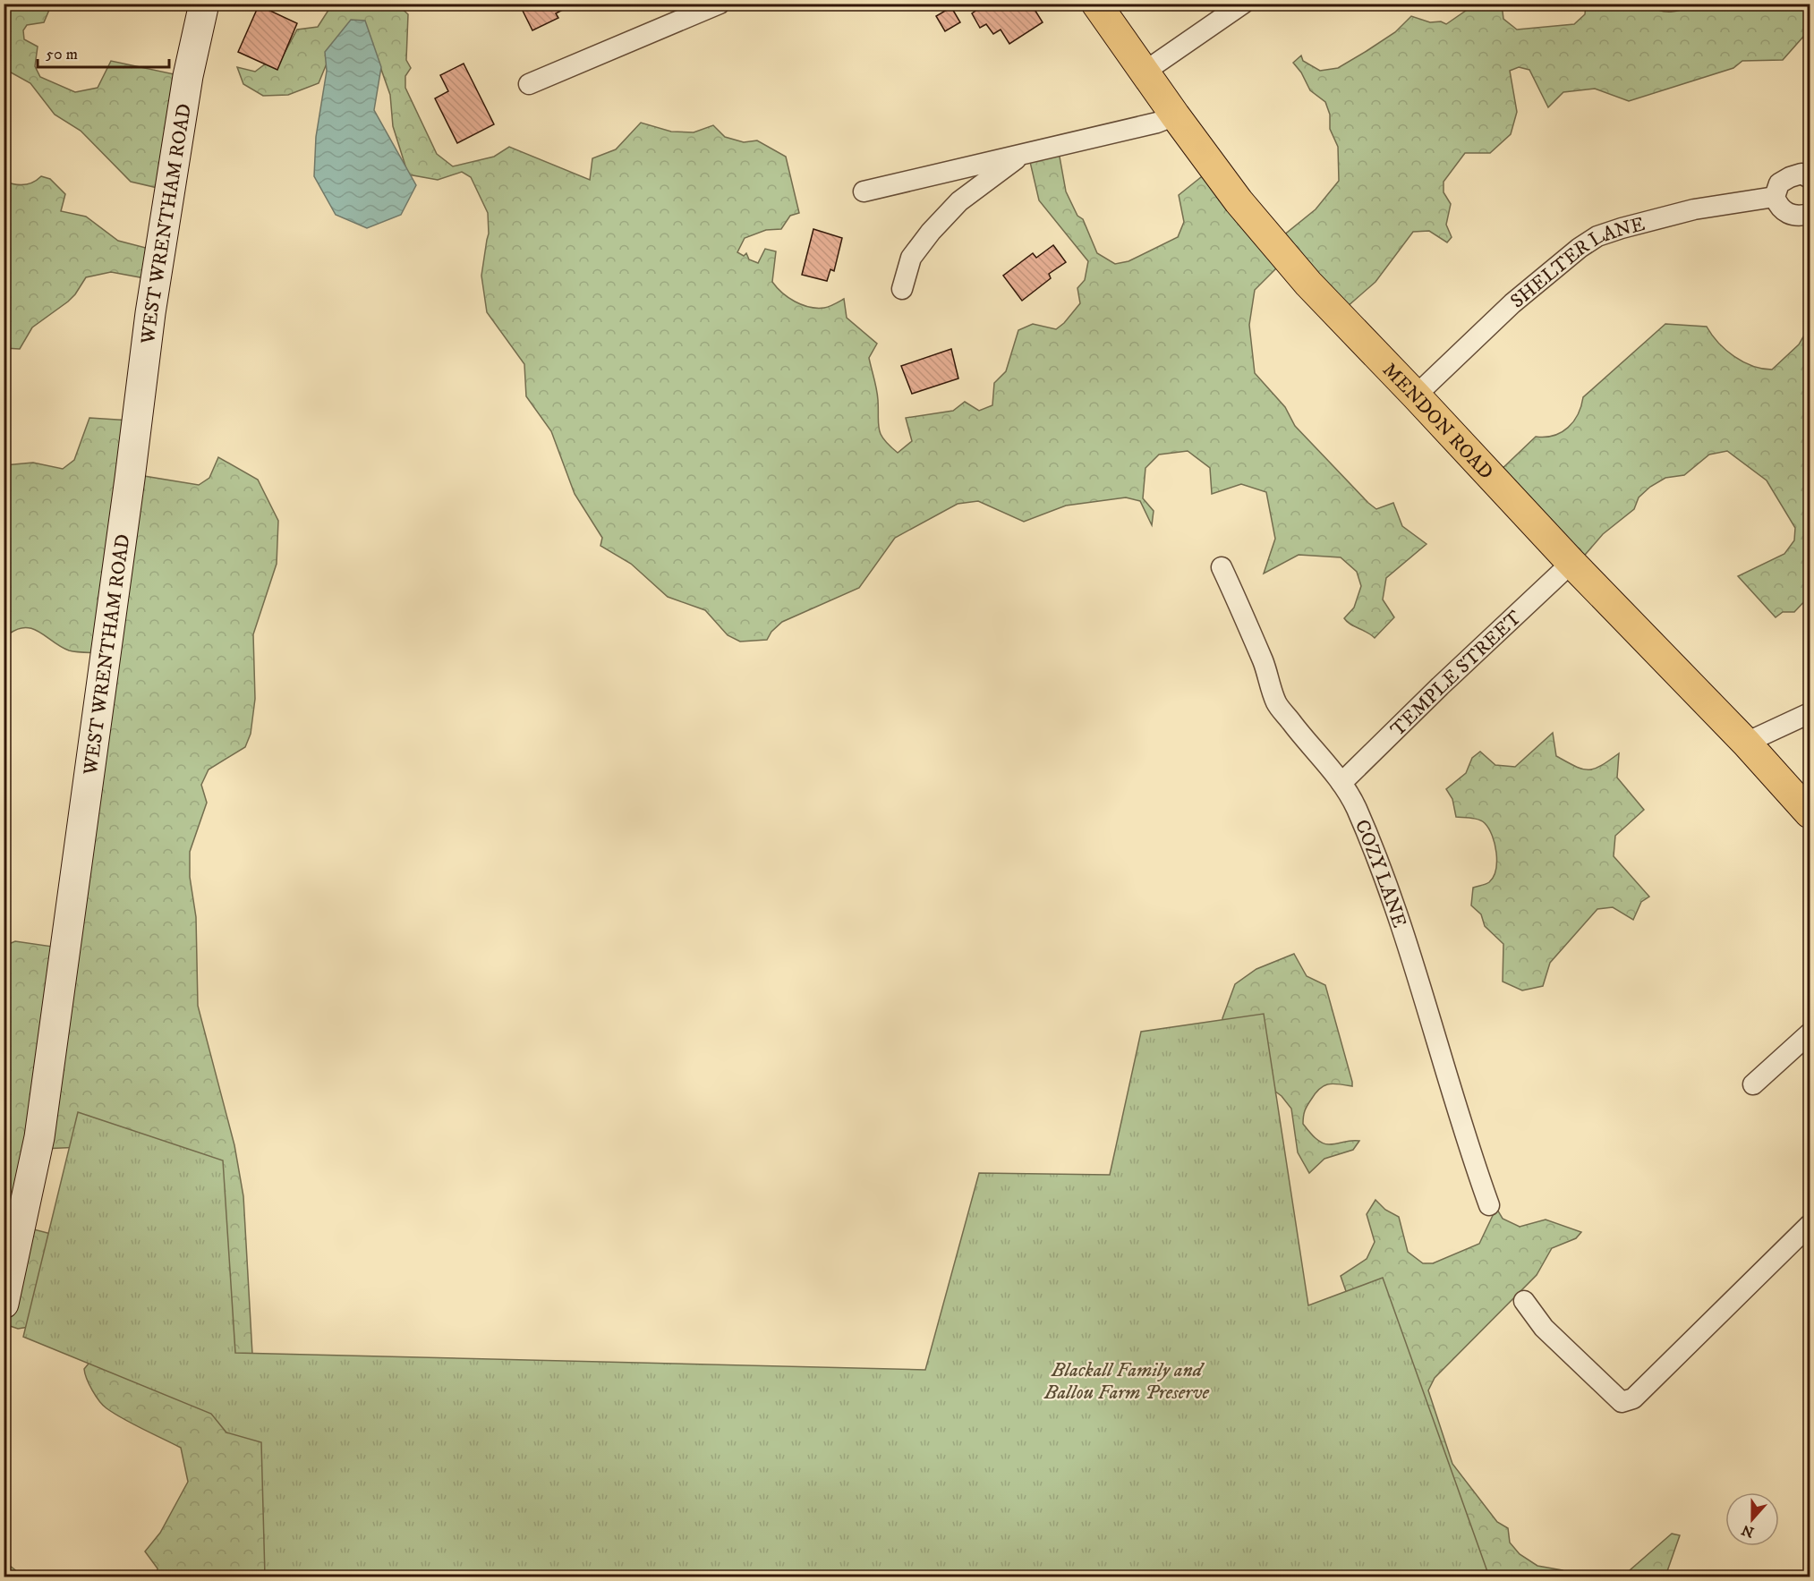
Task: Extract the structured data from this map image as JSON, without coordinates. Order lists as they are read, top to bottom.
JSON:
{
  "streets": {
    "main road": ["MENDON ROAD"],
    "street": [
      "WEST WRENTHAM ROAD",
      "SHELTER LANE",
      "TEMPLE STREET",
      "COZY LANE"
    ]
  },
  "crossings": [
    ["SHELTER LANE", "MENDON ROAD"],
    ["MENDON ROAD", "TEMPLE STREET"],
    ["TEMPLE STREET", "COZY LANE"]
  ],
  "parks": ["Blackall Family and Ballou Farm Preserve"],
  "scale_bar": "50 m",
  "north": "bottom"
}
